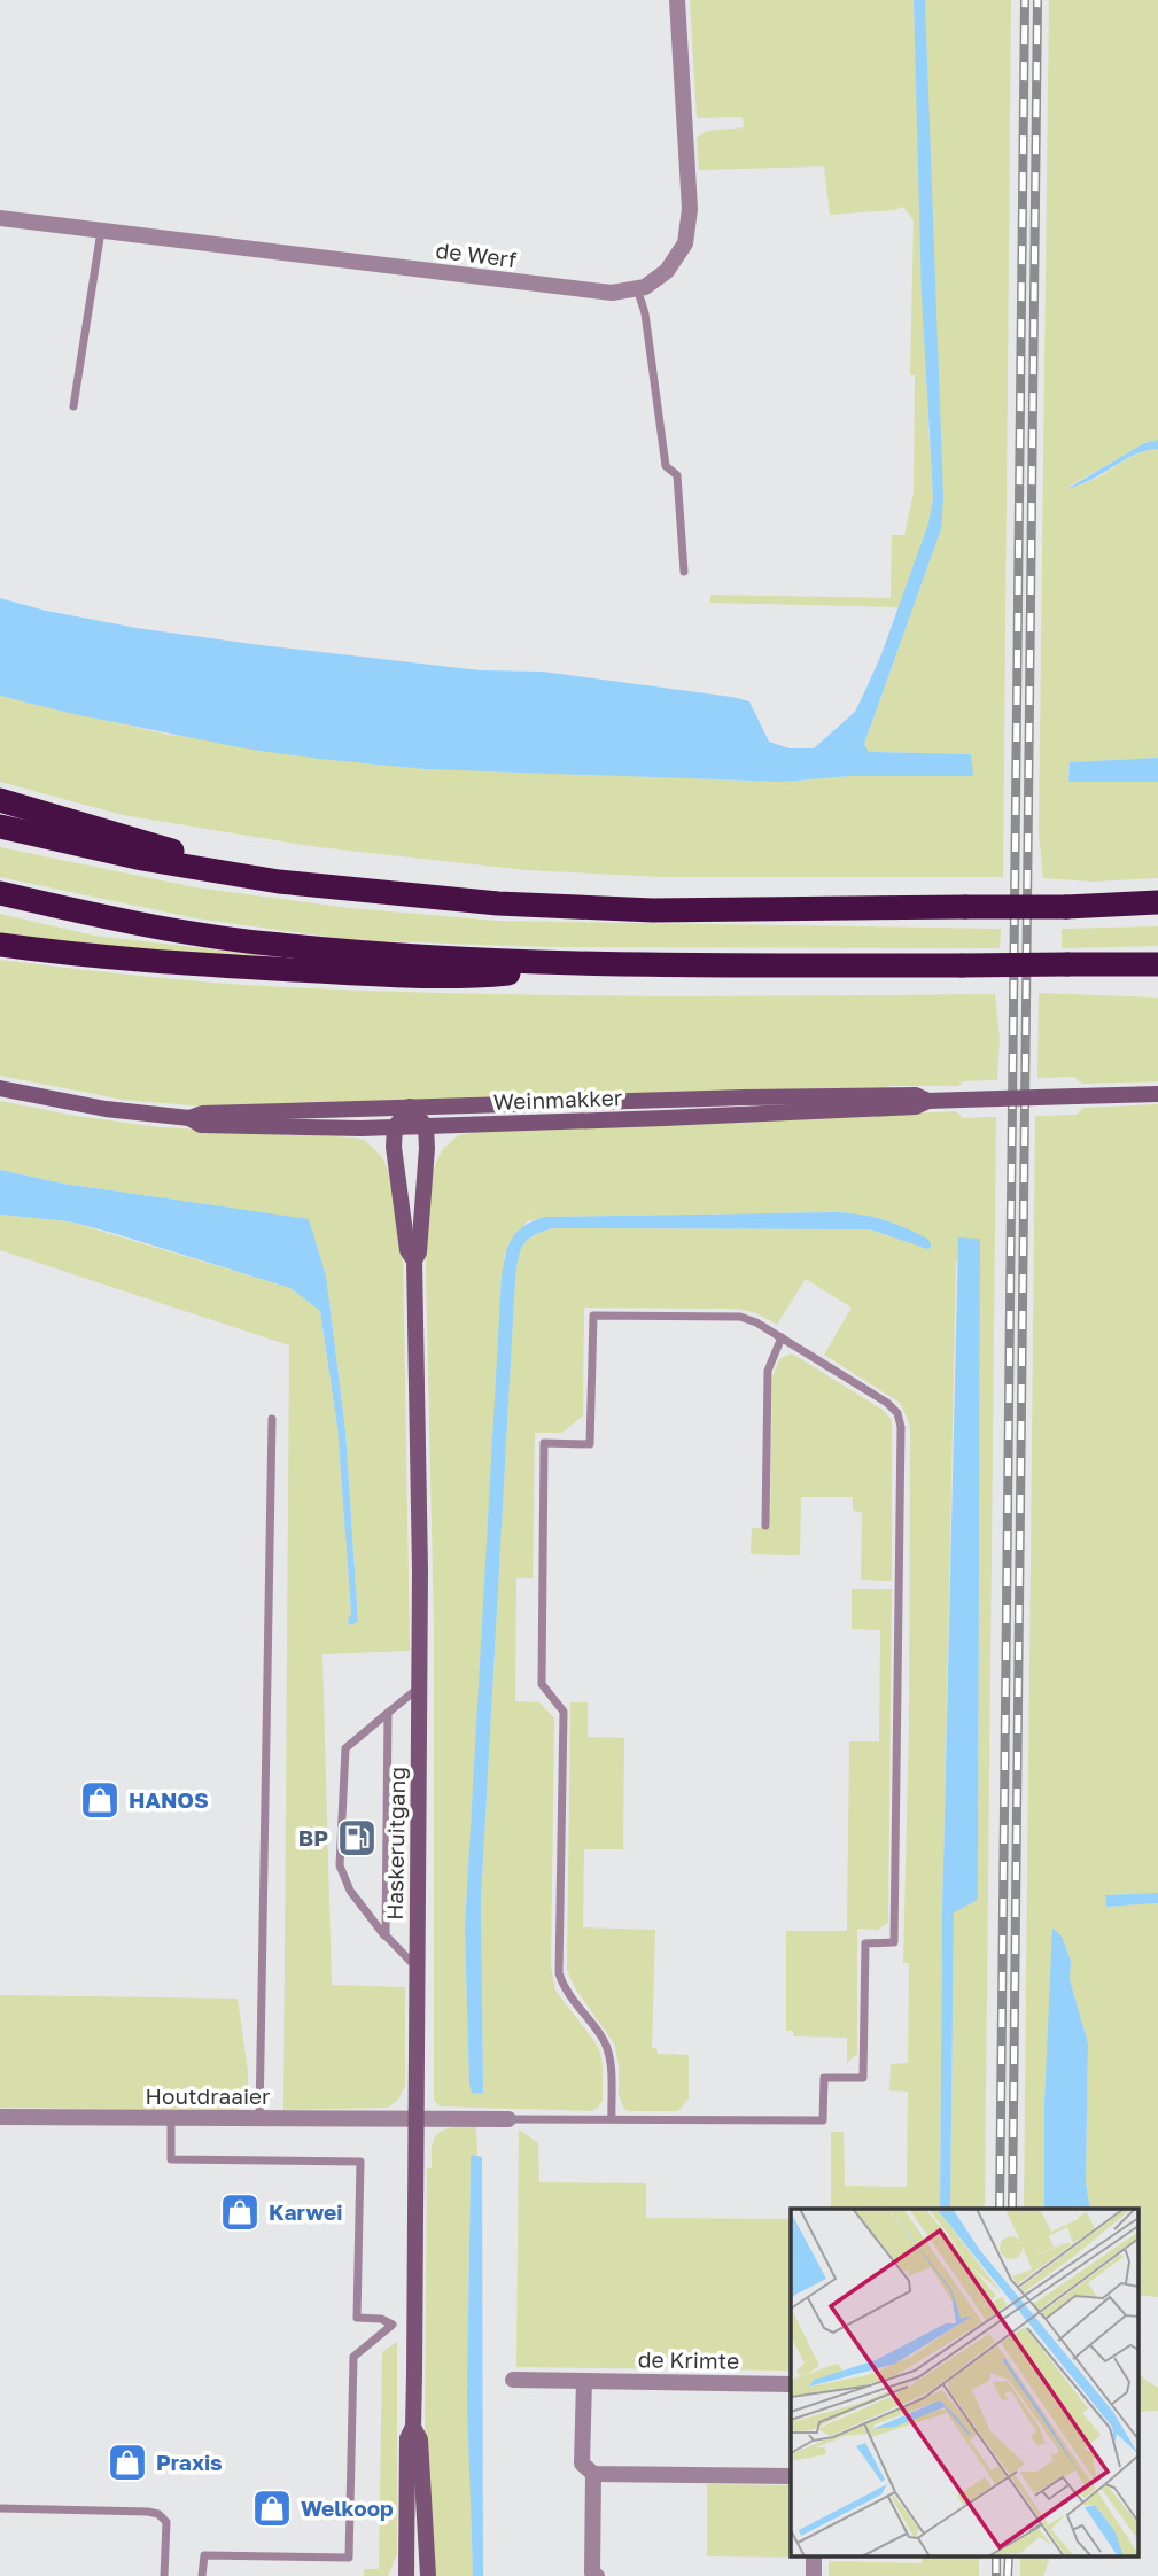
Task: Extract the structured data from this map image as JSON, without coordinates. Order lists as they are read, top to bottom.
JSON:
{
  "streets": {
    "main road": ["Weinmakker", "Haskeruitgang"],
    "street": ["de Werf", "Houtdraaier", "de Krimte"]
  },
  "crossings": [
    ["Weinmakker", "Haskeruitgang"],
    ["Haskeruitgang", "Houtdraaier"]
  ],
  "places": {
    "shop": [
      "HANOS",
      "Karwei",
      "Praxis",
      "Welkoop"
    ],
    "fuel station": ["BP"]
  }
}
